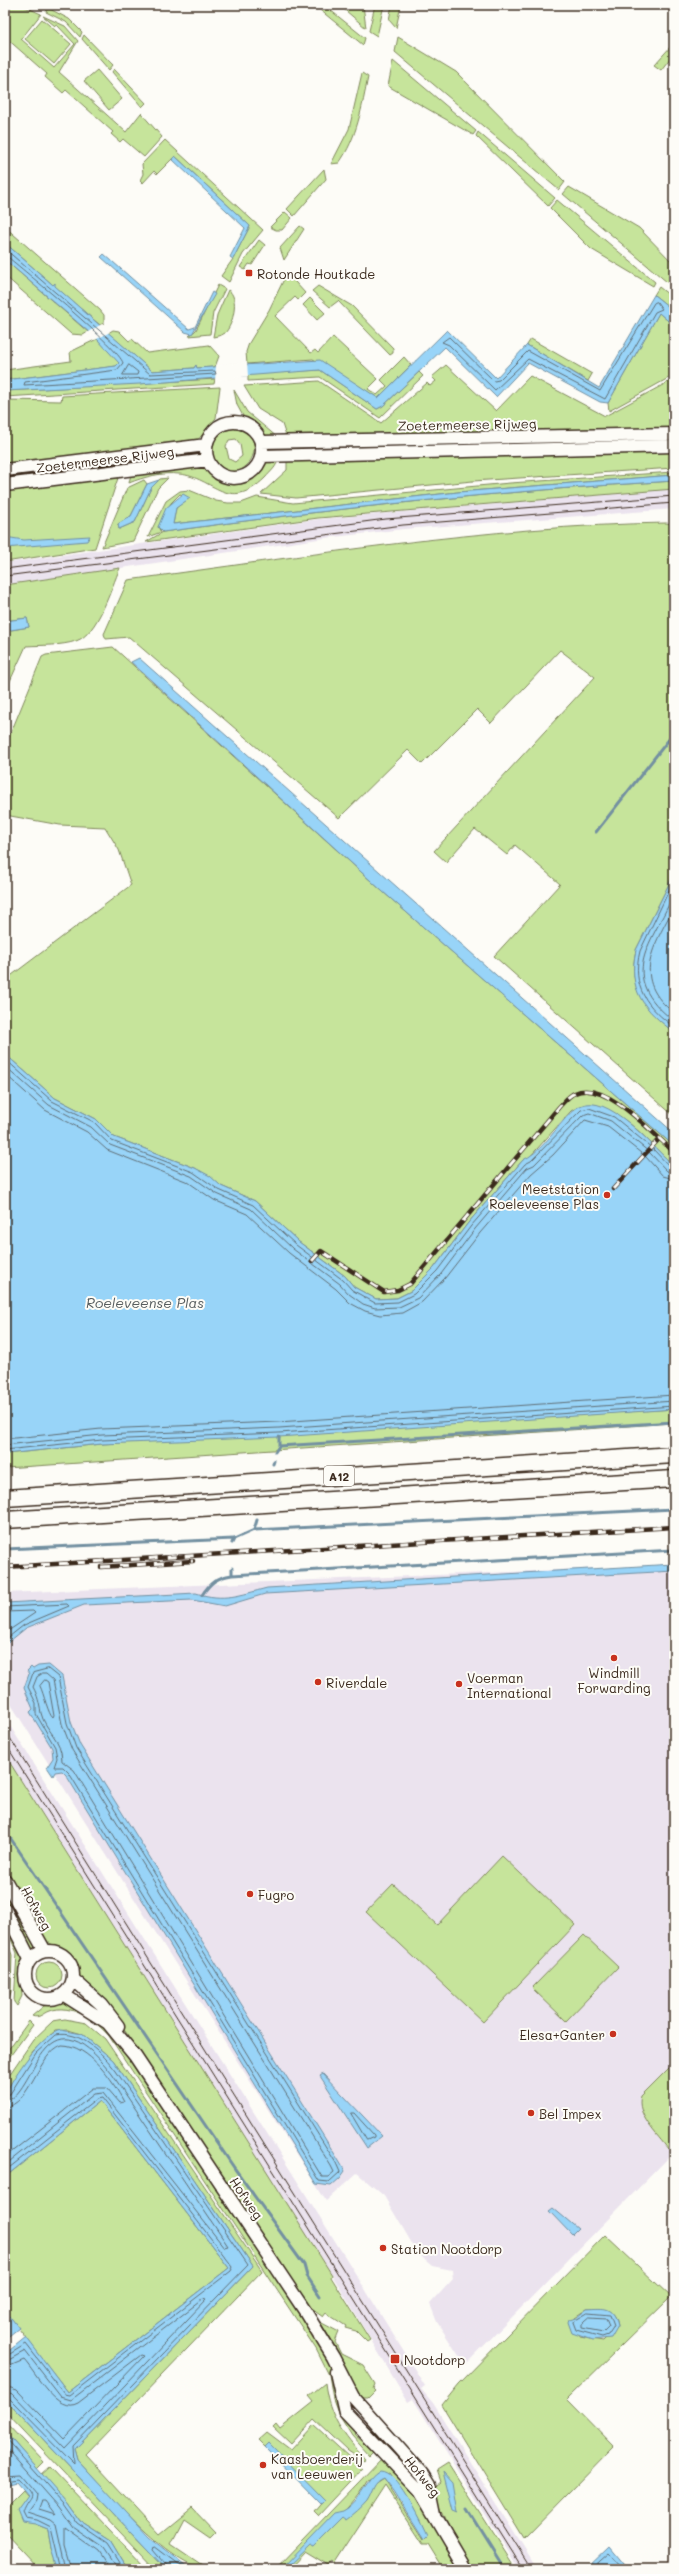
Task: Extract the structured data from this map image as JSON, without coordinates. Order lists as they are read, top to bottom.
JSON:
{
  "streets": {
    "highway": ["A12"],
    "main road": ["Zoetermeerse Rijweg", "Hofweg"]
  },
  "water": ["Roeleveense Plas"],
  "places": {
    "transit": ["Rotonde Houtkade", "Nootdorp"],
    "other": [
      "Meetstation Roeleveense Plas",
      "Windmill Forwarding",
      "Riverdale",
      "Voerman International",
      "Fugro",
      "Elesa+Ganter",
      "Bel Impex",
      "Station Nootdorp",
      "Kaasboerderij van Leeuwen"
    ]
  }
}
